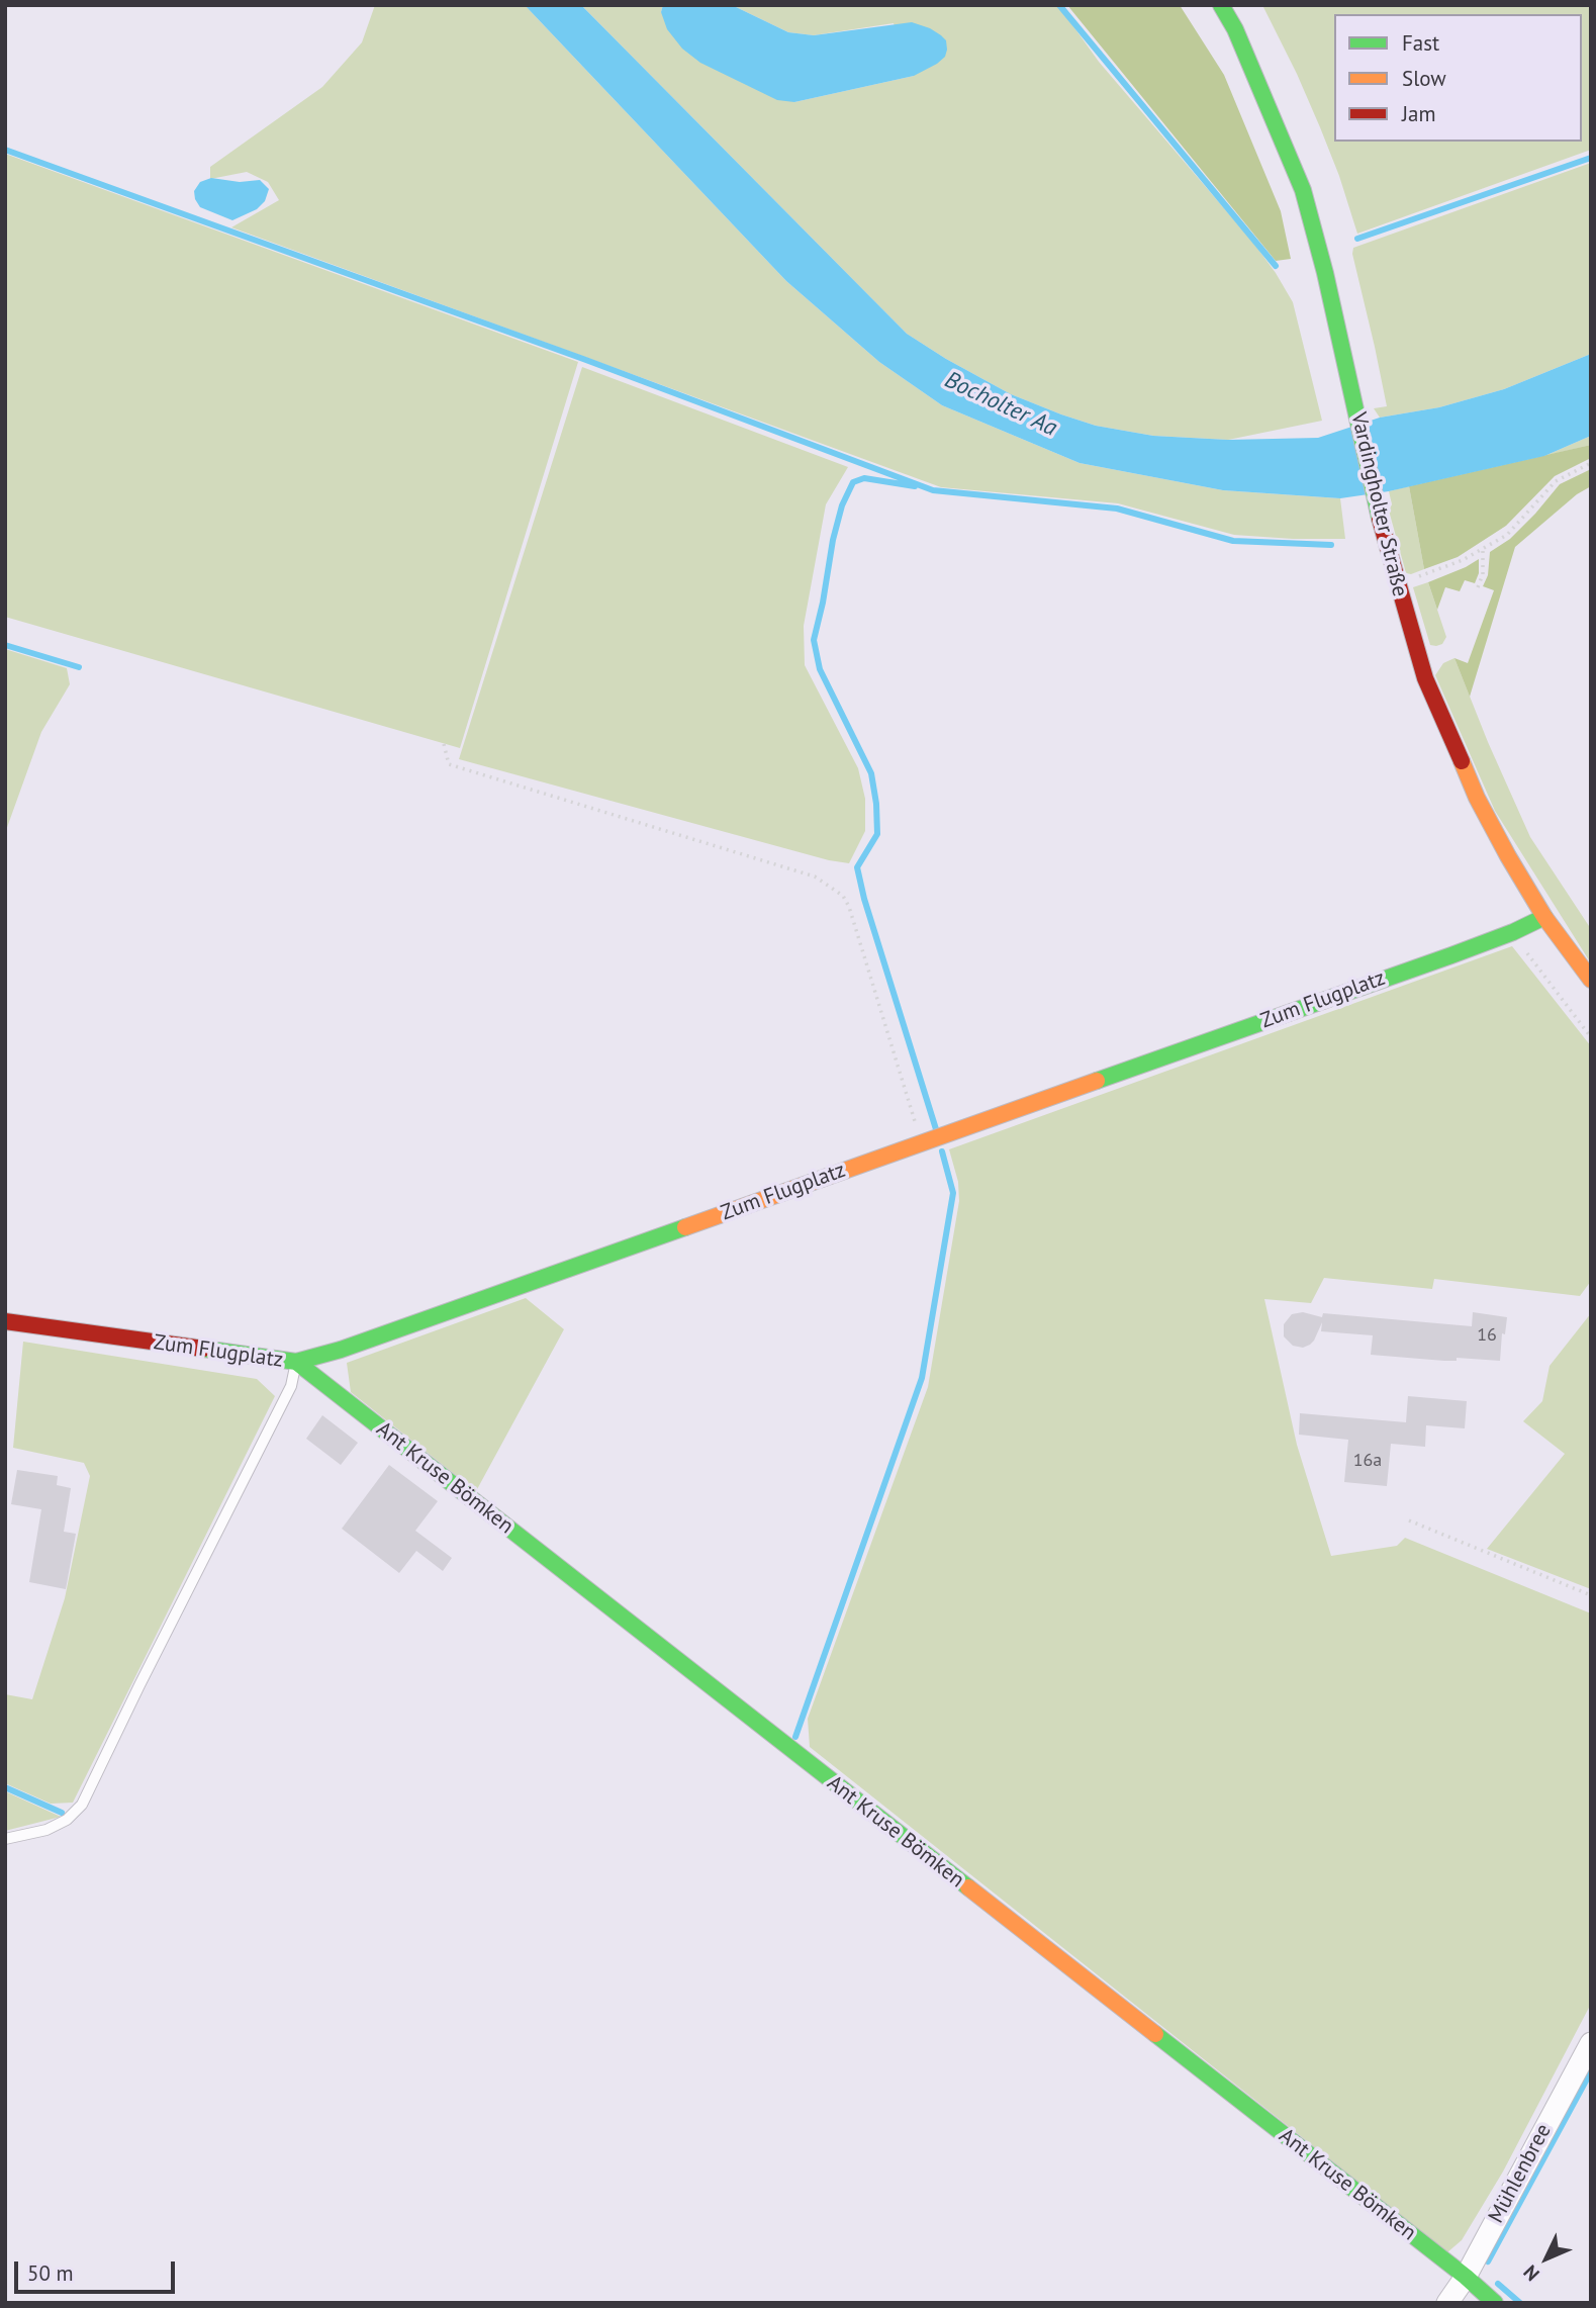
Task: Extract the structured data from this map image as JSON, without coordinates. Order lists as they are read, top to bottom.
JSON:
{
  "streets": {
    "street": [
      "Vardingholter Straße",
      "Zum Flugplatz",
      "Ant Kruse Bömken",
      "Mühlenbree"
    ]
  },
  "crossings": [
    ["Vardingholter Straße", "Zum Flugplatz"],
    ["Zum Flugplatz", "Ant Kruse Bömken"],
    ["Ant Kruse Bömken", "Mühlenbree"]
  ],
  "water": ["Bocholter Aa"],
  "house_numbers": ["16", "16a"],
  "legend": ["Fast", "Slow", "Jam"],
  "scale_bar": "50 m",
  "north": "bottom left"
}
